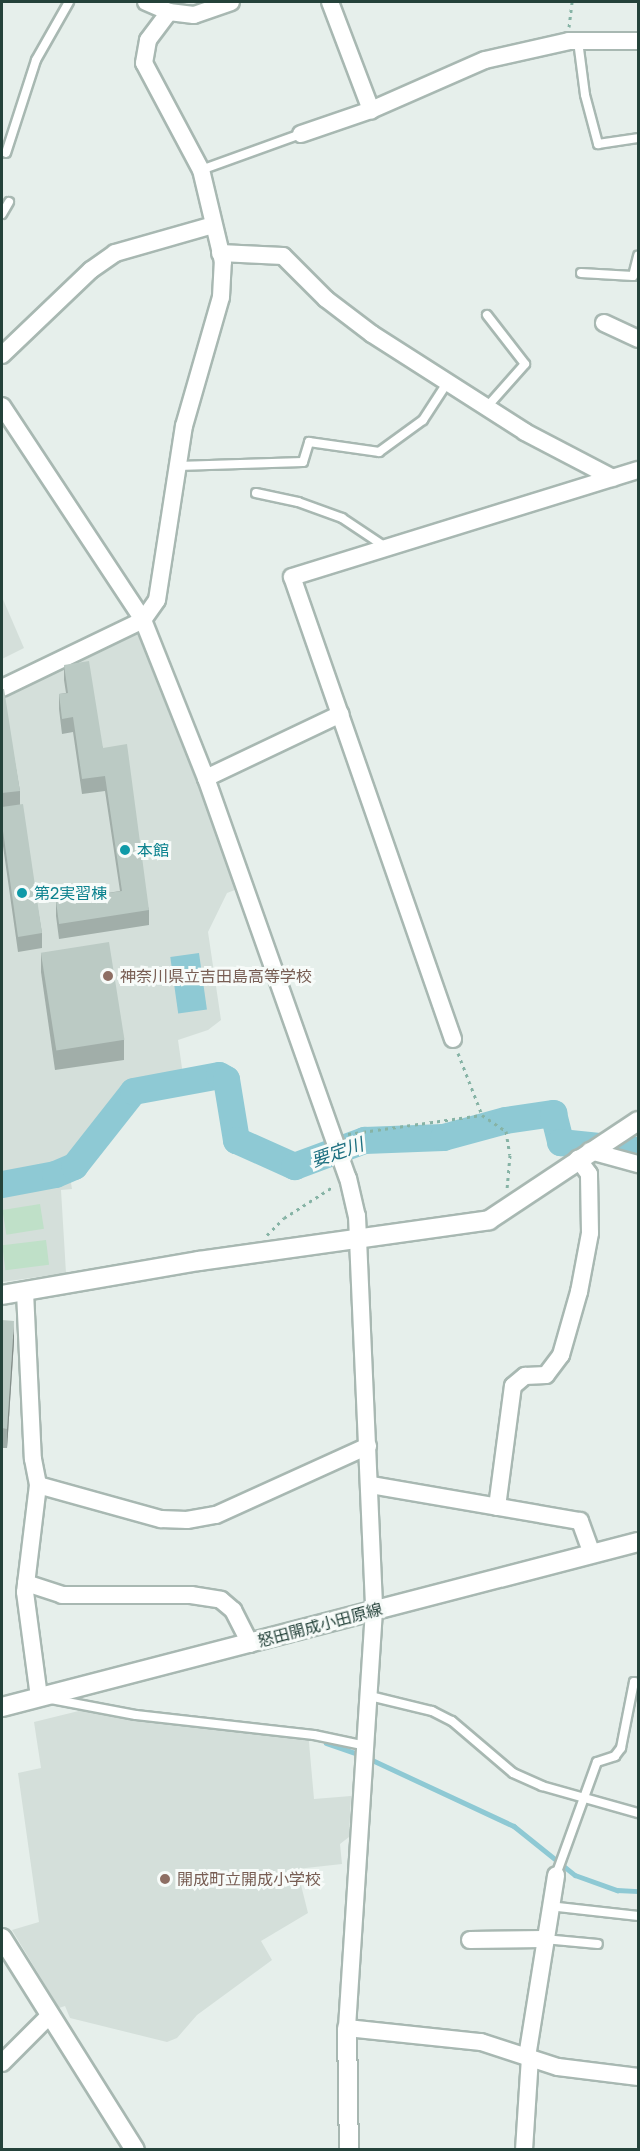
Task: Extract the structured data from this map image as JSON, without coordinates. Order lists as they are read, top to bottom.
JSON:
{
  "streets": {
    "street": ["怒田開成小田原線"]
  },
  "water": ["要定川"],
  "places": [
    "本館",
    "第2実習棟",
    "神奈川県立吉田島高等学校",
    "開成町立開成小学校"
  ]
}
